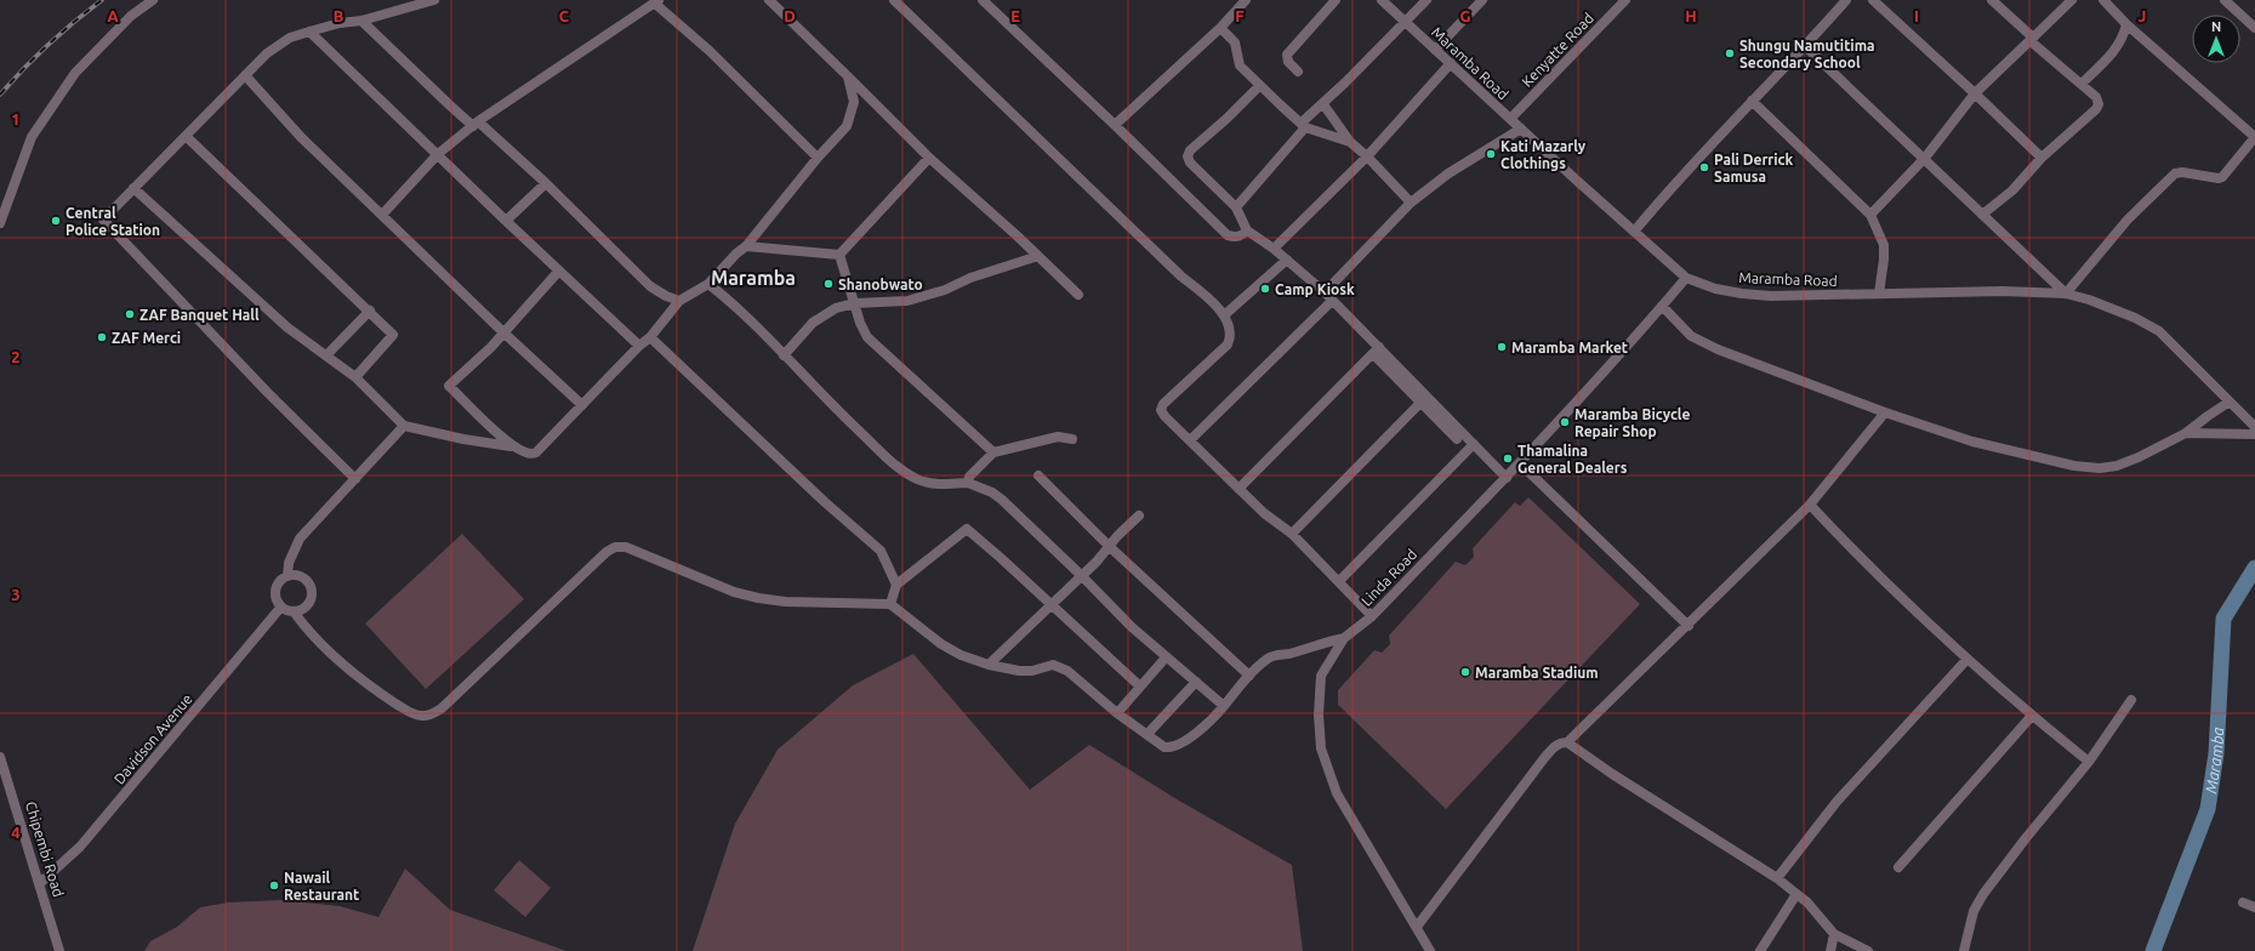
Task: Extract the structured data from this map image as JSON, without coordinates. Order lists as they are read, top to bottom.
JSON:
{
  "streets": {
    "street": [
      "Kenyatte Road",
      "Maramba Road",
      "Linda Road",
      "Davidson Avenue",
      "Chipembi Road"
    ]
  },
  "crossings": [
    ["Kenyatte Road", "Maramba Road"],
    ["Maramba Road", "Linda Road"],
    ["Davidson Avenue", "Chipembi Road"]
  ],
  "districts": ["Maramba"],
  "water": ["Maramba"],
  "places": [
    "Shungu Namutitima Secondary School",
    "Kati Mazarly Clothings",
    "Pali Derrick Samusa",
    "Central Police Station",
    "Shanobwato",
    "Camp Kiosk",
    "ZAF Banquet Hall",
    "ZAF Merci",
    "Maramba Market",
    "Maramba Bicycle Repair Shop",
    "Thamalina General Dealers",
    "Maramba Stadium",
    "Nawail Restaurant"
  ],
  "north": "top",
  "grid": {
    "columns": [
      "A",
      "B",
      "C",
      "D",
      "E",
      "F",
      "G",
      "H",
      "I",
      "J"
    ],
    "rows": [
      "1",
      "2",
      "3",
      "4"
    ]
  }
}
